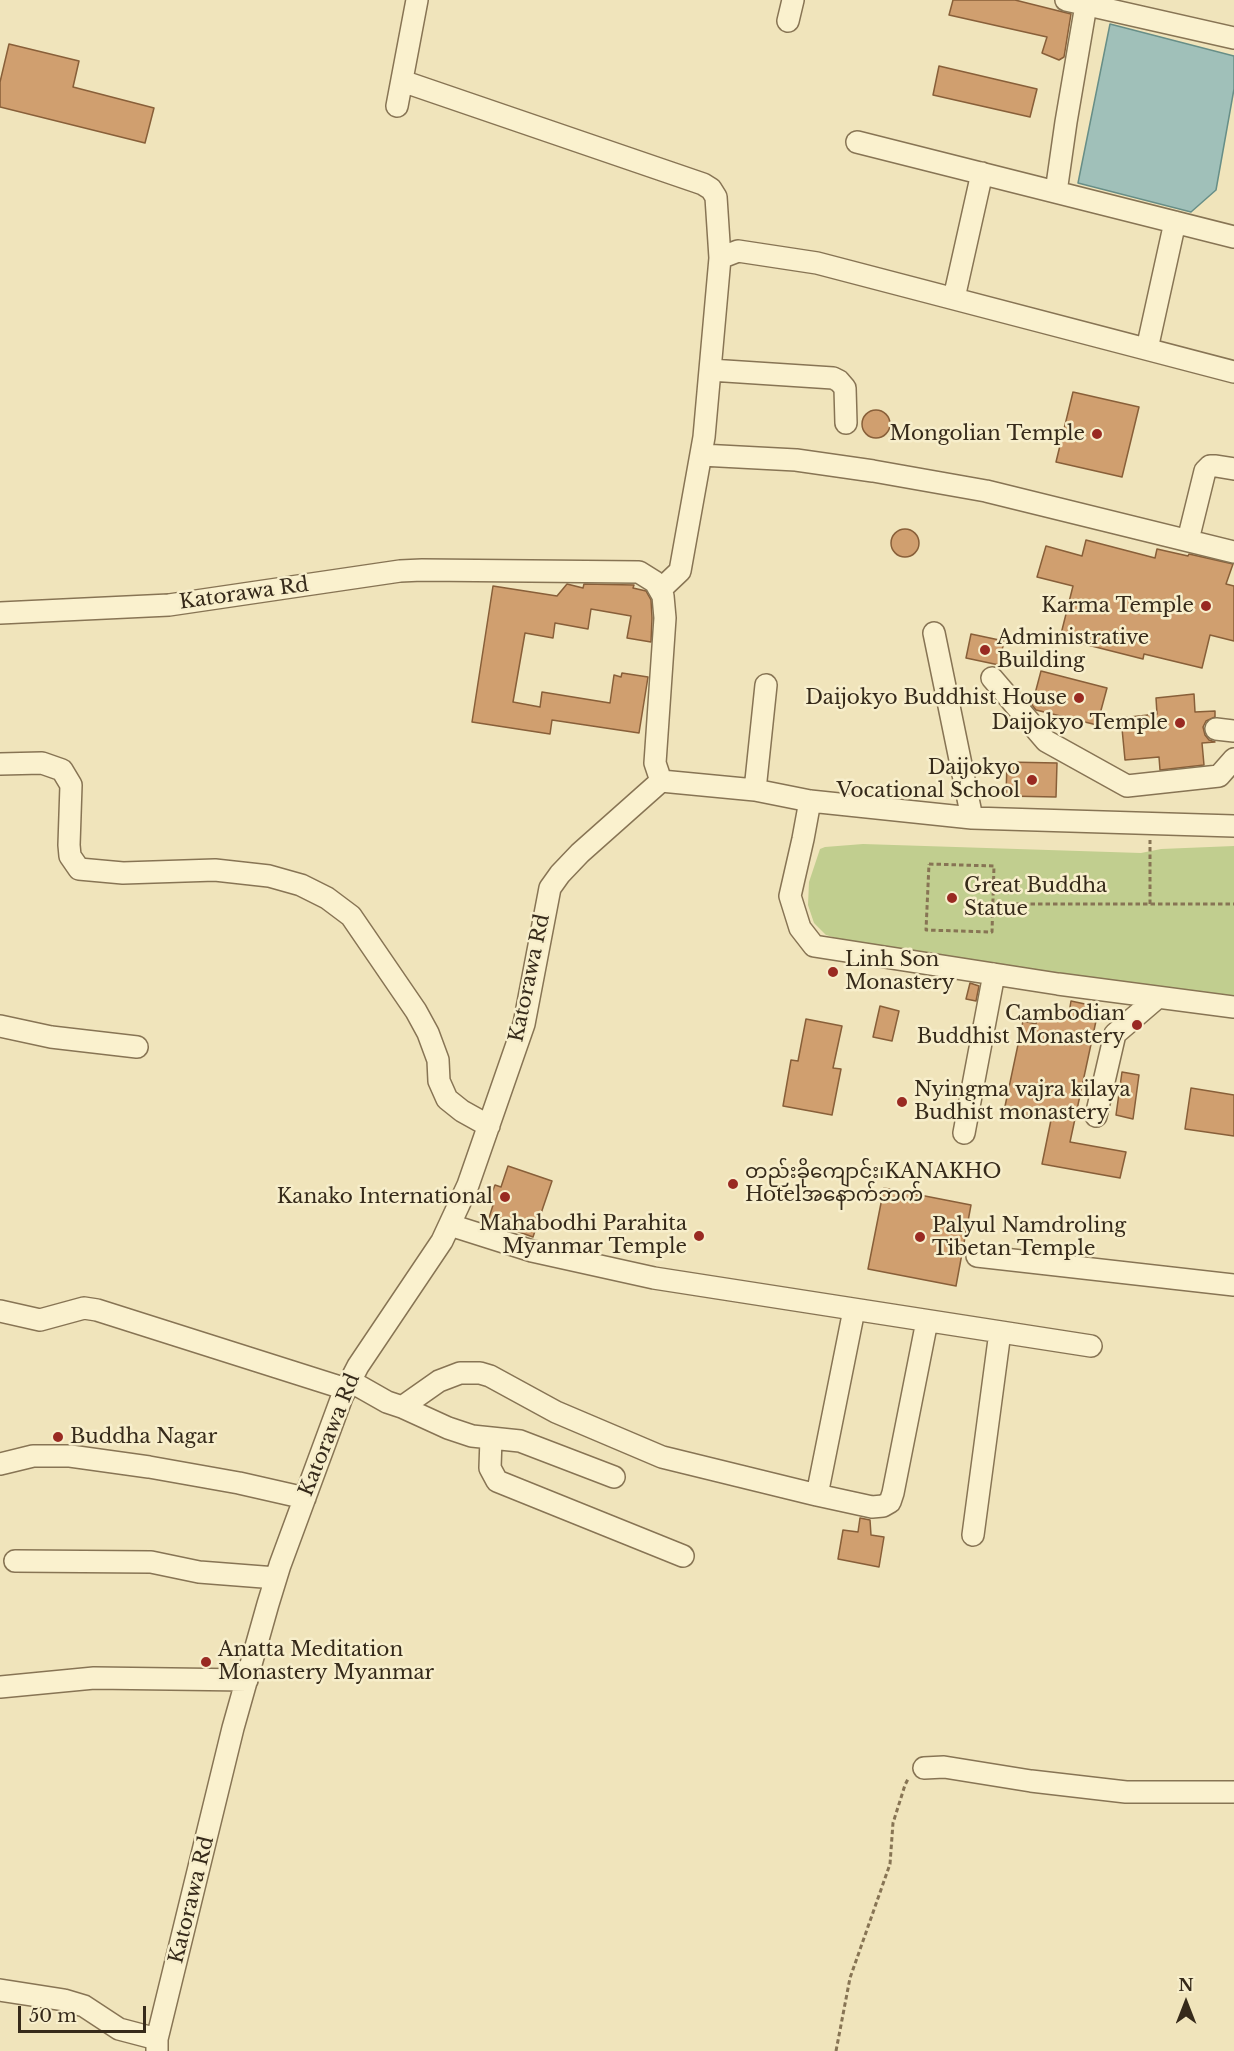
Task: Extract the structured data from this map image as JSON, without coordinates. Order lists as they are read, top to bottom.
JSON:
{
  "streets": {
    "street": ["Katorawa Rd"]
  },
  "places": [
    "Mongolian Temple",
    "Karma Temple",
    "Administrative Building",
    "Daijokyo Buddhist House",
    "Daijokyo Temple",
    "Daijokyo Vocational School",
    "Great Buddha Statue",
    "Linh Son Monastery",
    "Cambodian Buddhist Monastery",
    "Nyingma vajra kilaya Budhist monastery",
    "တည်းခိုကျောင်း၊KANAKHO Hotelအနောက်ဘက်",
    "Kanako International",
    "Mahabodhi Parahita Myanmar Temple",
    "Palyul Namdroling Tibetan Temple",
    "Buddha Nagar",
    "Anatta Meditation Monastery Myanmar"
  ],
  "scale_bar": "50 m",
  "north": "top"
}
